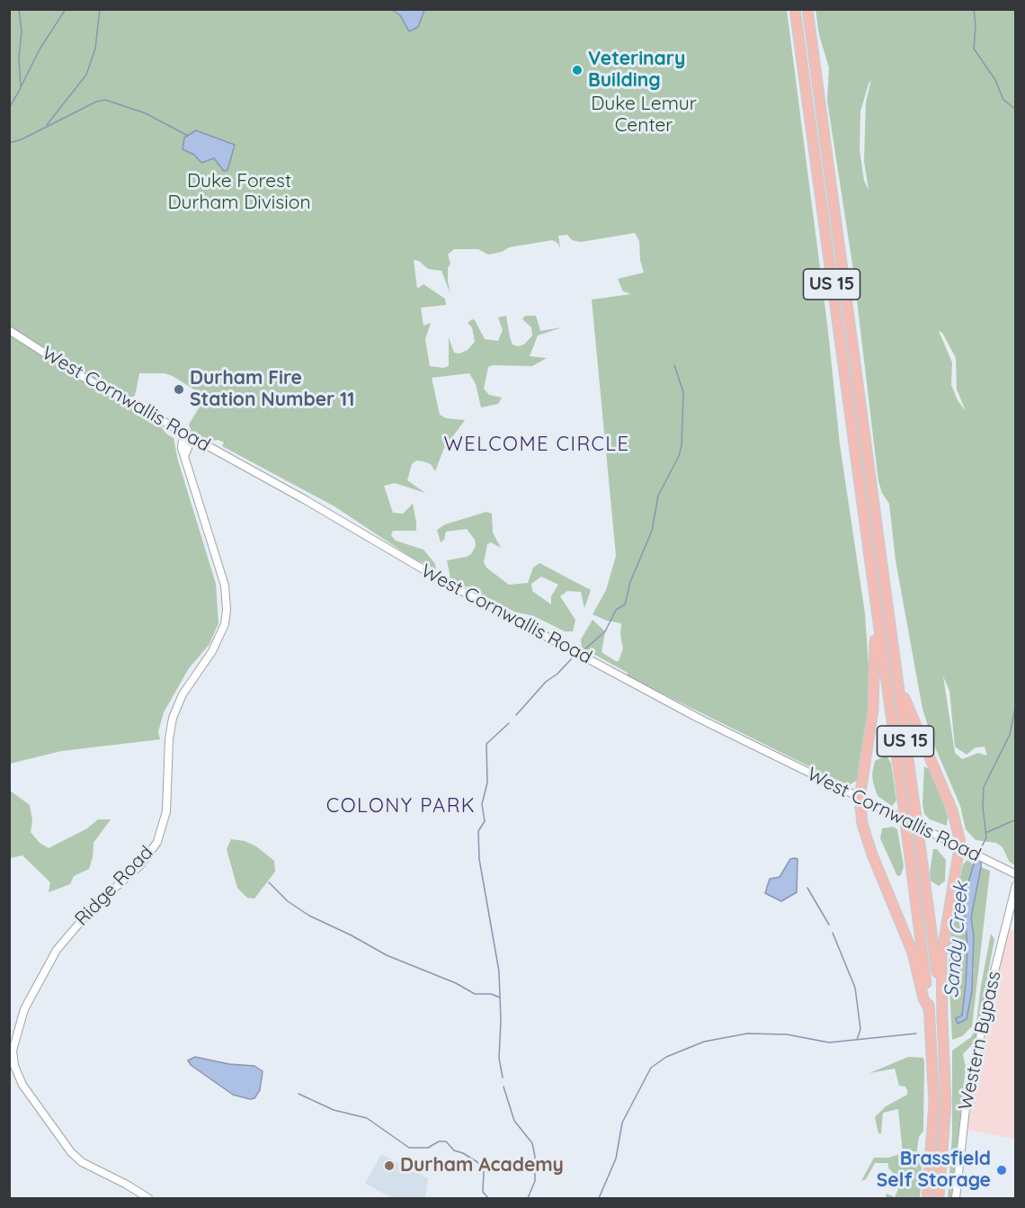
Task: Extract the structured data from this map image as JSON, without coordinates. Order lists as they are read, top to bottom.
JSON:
{
  "streets": {
    "highway": ["US 15"],
    "street": ["West Cornwallis Road", "Ridge Road", "Western Bypass"]
  },
  "crossings": [
    ["West Cornwallis Road", "Ridge Road"]
  ],
  "districts": ["WELCOME CIRCLE", "COLONY PARK"],
  "water": ["Sandy Creek"],
  "parks": ["Duke Lemur Center", "Duke Forest Durham Division"],
  "places": [
    "Veterinary Building",
    "Durham Fire Station Number 11",
    "Durham Academy",
    "Brassfield Self Storage"
  ]
}
